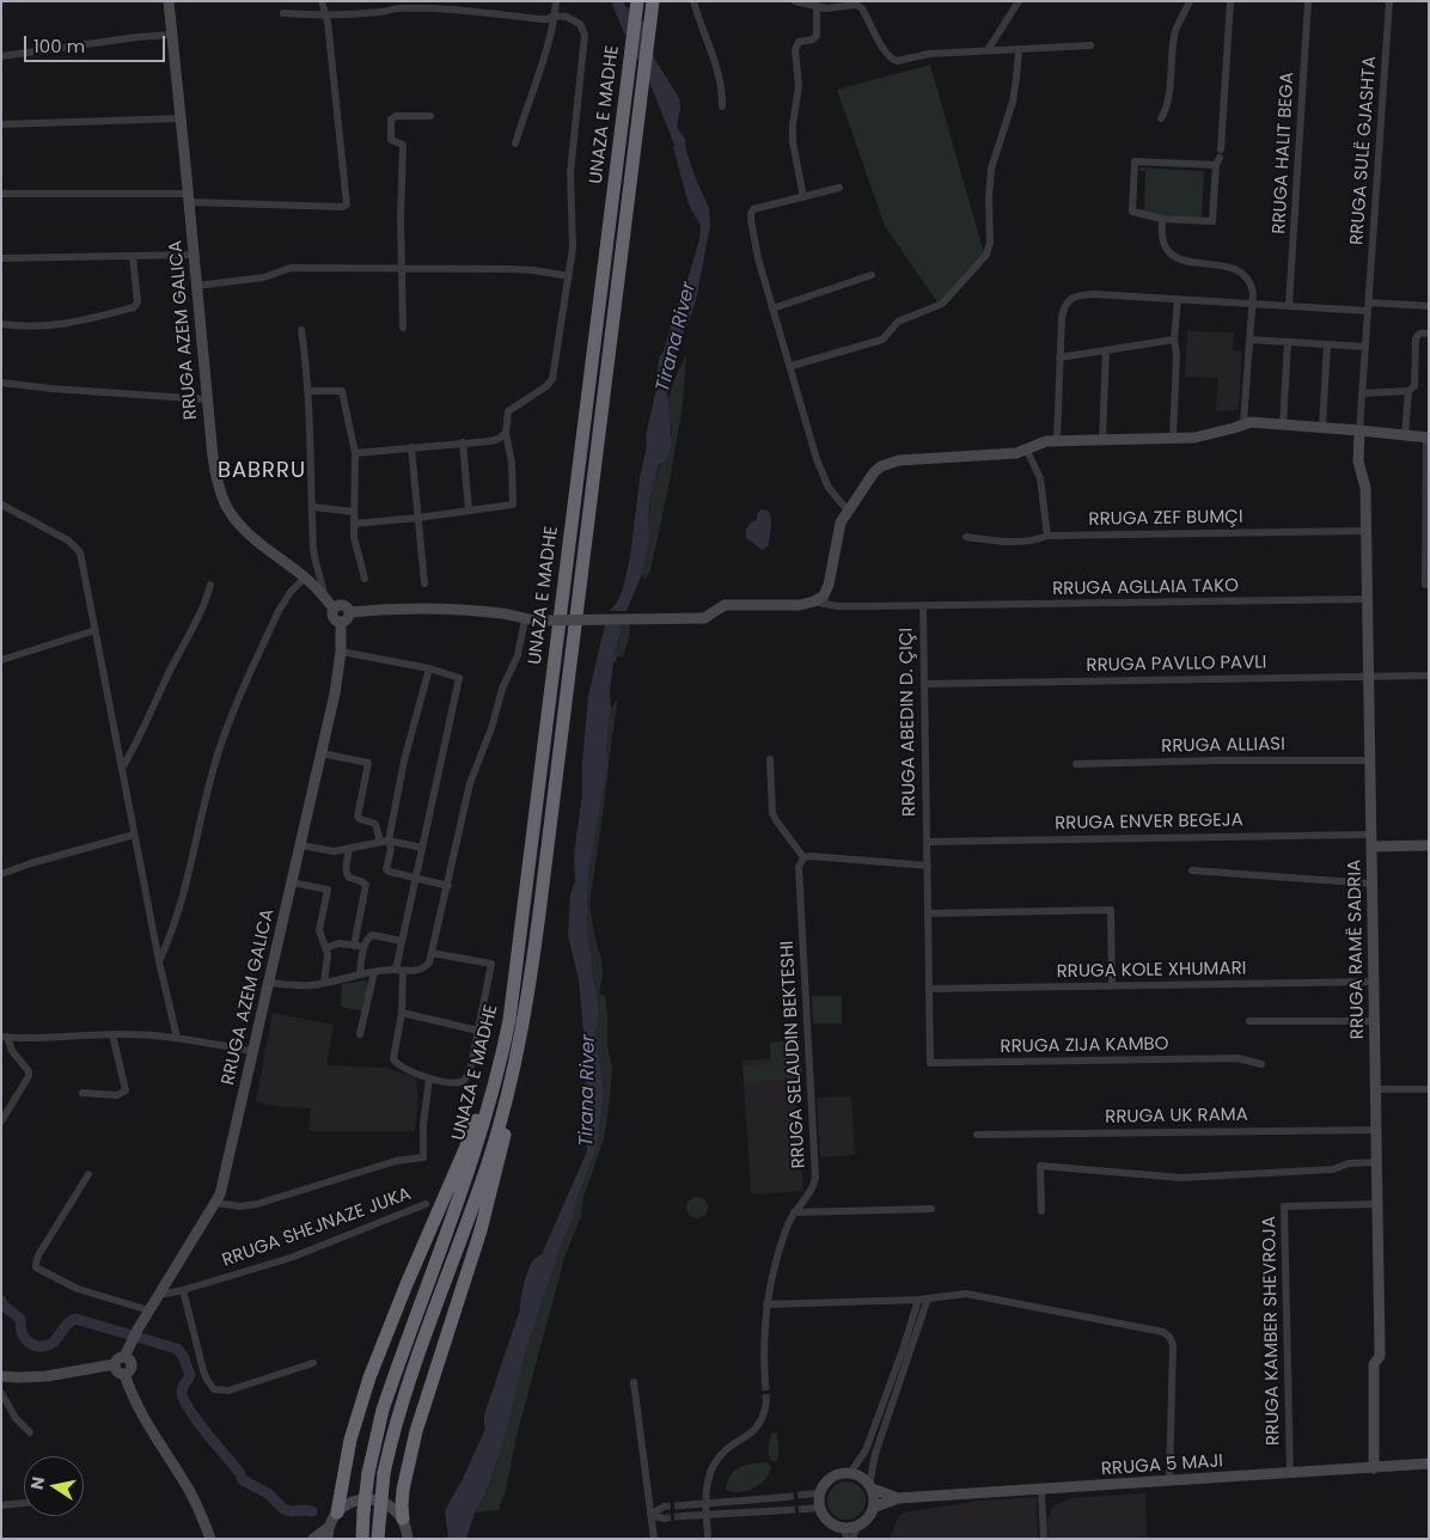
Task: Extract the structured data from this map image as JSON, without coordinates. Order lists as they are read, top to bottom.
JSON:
{
  "streets": {
    "highway": ["UNAZA E MADHE"],
    "main road": [
      "RRUGA AZEM GALICA",
      "RRUGA ABEDIN D. ÇIÇI",
      "RRUGA RAMË SADRIA",
      "RRUGA 5 MAJI"
    ],
    "street": [
      "RRUGA SULË GJASHTA",
      "RRUGA HALIT BEGA",
      "RRUGA ZEF BUMÇI",
      "RRUGA AGLLAIA TAKO",
      "RRUGA PAVLLO PAVLI",
      "RRUGA ALLIASI",
      "RRUGA ENVER BEGEJA",
      "RRUGA KOLE XHUMARI",
      "RRUGA ZIJA KAMBO",
      "RRUGA SELAUDIN BEKTESHI",
      "RRUGA UK RAMA",
      "RRUGA SHEJNAZE JUKA",
      "RRUGA KAMBER SHEVROJA"
    ]
  },
  "crossings": [
    ["RRUGA SULË GJASHTA", "RRUGA RAMË SADRIA"],
    ["RRUGA AZEM GALICA", "RRUGA SHEJNAZE JUKA"],
    ["RRUGA ZEF BUMÇI", "RRUGA RAMË SADRIA"],
    ["RRUGA AGLLAIA TAKO", "RRUGA ABEDIN D. ÇIÇI"],
    ["RRUGA AGLLAIA TAKO", "RRUGA RAMË SADRIA"],
    ["RRUGA PAVLLO PAVLI", "RRUGA ABEDIN D. ÇIÇI"],
    ["RRUGA PAVLLO PAVLI", "RRUGA RAMË SADRIA"],
    ["RRUGA ABEDIN D. ÇIÇI", "RRUGA ENVER BEGEJA"],
    ["RRUGA ABEDIN D. ÇIÇI", "RRUGA KOLE XHUMARI"],
    ["RRUGA ABEDIN D. ÇIÇI", "RRUGA ZIJA KAMBO"],
    ["RRUGA ALLIASI", "RRUGA RAMË SADRIA"],
    ["RRUGA ENVER BEGEJA", "RRUGA RAMË SADRIA"],
    ["RRUGA RAMË SADRIA", "RRUGA KOLE XHUMARI"],
    ["RRUGA RAMË SADRIA", "RRUGA UK RAMA"],
    ["RRUGA RAMË SADRIA", "RRUGA KAMBER SHEVROJA"],
    ["RRUGA RAMË SADRIA", "RRUGA 5 MAJI"],
    ["RRUGA KAMBER SHEVROJA", "RRUGA 5 MAJI"]
  ],
  "districts": ["BABRRU"],
  "water": ["Tirana River"],
  "scale_bar": "100 m",
  "north": "left"
}
